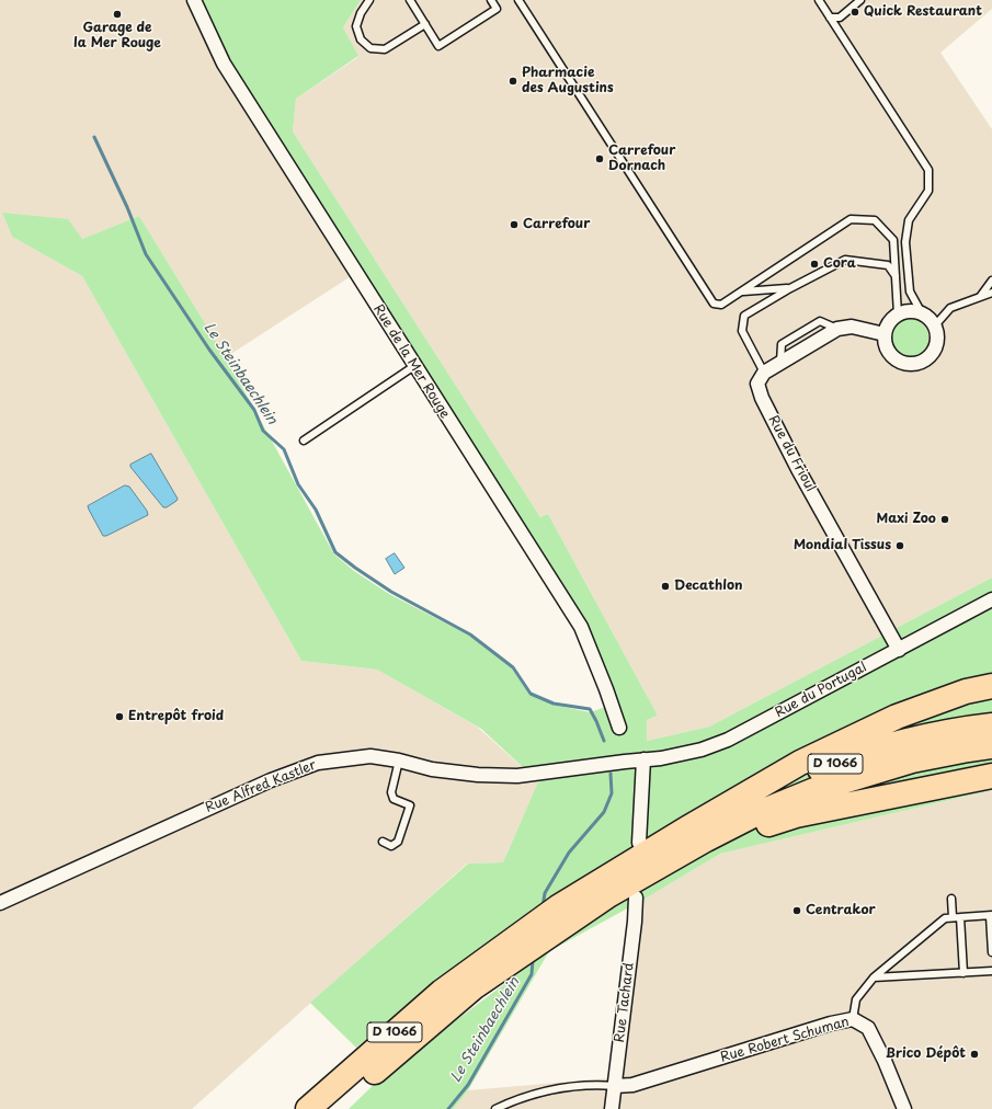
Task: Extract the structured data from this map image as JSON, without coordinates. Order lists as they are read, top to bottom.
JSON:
{
  "streets": {
    "highway": ["D 1066"],
    "street": [
      "Rue de la Mer Rouge",
      "Rue du Frioul",
      "Rue du Portugal",
      "Rue Alfred Kastler",
      "Rue Tachard",
      "Rue Robert Schuman"
    ]
  },
  "crossings": [
    ["Rue du Frioul", "Rue du Portugal"],
    ["Rue du Portugal", "Rue Alfred Kastler"],
    ["Rue Tachard", "Rue Robert Schuman"]
  ],
  "water": ["Le Steinbaechlein"],
  "places": [
    "Quick Restaurant",
    "Garage de la Mer Rouge",
    "Pharmacie des Augustins",
    "Carrefour Dornach",
    "Carrefour",
    "Cora",
    "Maxi Zoo",
    "Mondial Tissus",
    "Decathlon",
    "Entrepôt froid",
    "Centrakor",
    "Brico Dépôt"
  ]
}
